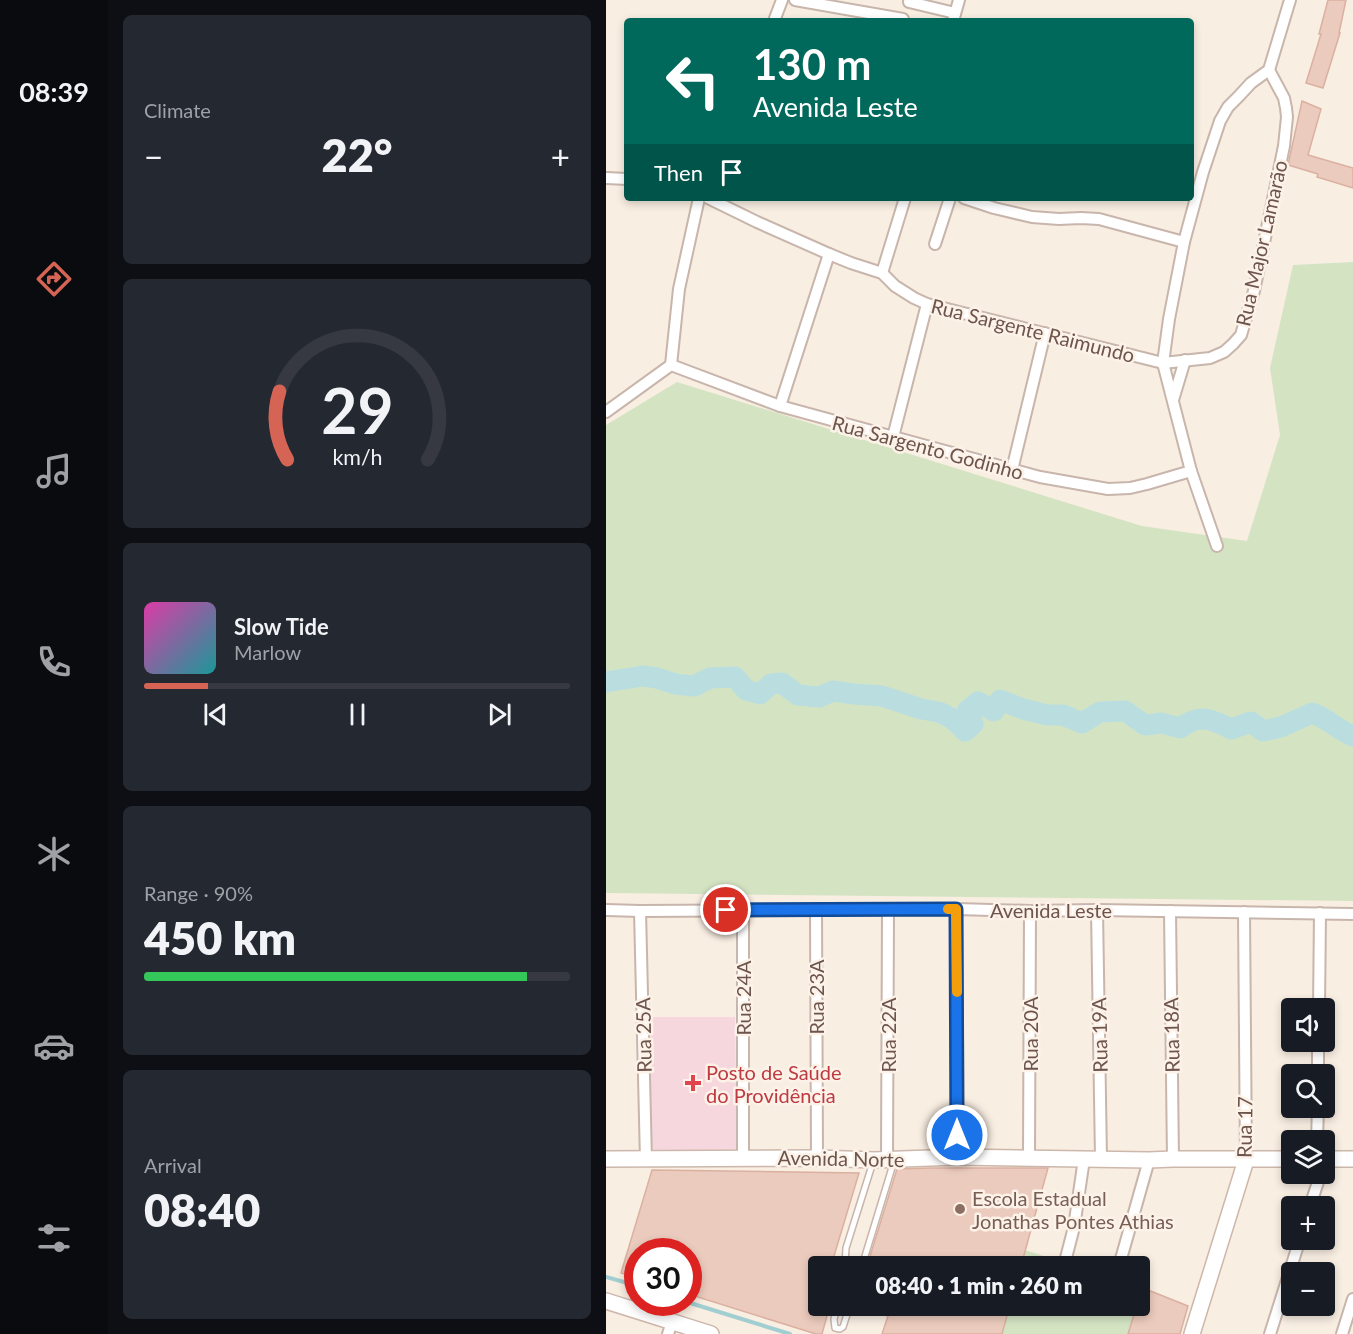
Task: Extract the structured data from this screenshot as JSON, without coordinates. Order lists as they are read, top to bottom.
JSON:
{
  "streets": {
    "street": [
      "Rua Major Lamarão",
      "Rua Sargente Raimundo",
      "Rua Sargento Godinho",
      "Avenida Leste",
      "Rua 23A",
      "Rua 24A",
      "Rua 20A",
      "Rua 25A",
      "Rua 22A",
      "Rua 19A",
      "Rua 18A",
      "Rua 17",
      "Avenida Norte"
    ]
  },
  "crossings": [
    ["Rua Major Lamarão", "Rua Sargente Raimundo"],
    ["Avenida Leste", "Rua 23A"],
    ["Avenida Leste", "Rua 24A"],
    ["Avenida Leste", "Rua 20A"],
    ["Avenida Leste", "Rua 25A"],
    ["Avenida Leste", "Rua 22A"],
    ["Avenida Leste", "Rua 19A"],
    ["Avenida Leste", "Rua 18A"],
    ["Avenida Leste", "Rua 17"],
    ["Rua 23A", "Avenida Norte"],
    ["Rua 24A", "Avenida Norte"],
    ["Rua 20A", "Avenida Norte"],
    ["Rua 25A", "Avenida Norte"],
    ["Rua 22A", "Avenida Norte"],
    ["Rua 19A", "Avenida Norte"],
    ["Rua 18A", "Avenida Norte"],
    ["Rua 17", "Avenida Norte"]
  ],
  "places": {
    "health": ["Posto de Saúde do Providência"],
    "other": ["Escola Estadual Jonathas Pontes Athias"]
  },
  "page": {
    "tabs": "08:39",
    "tile": [
      "Climate",
      ["Range · 90%", "450 km"],
      ["Arrival", "08:40"]
    ],
    "turn": ["130 m", "Avenida Leste"],
    "heat": ["−", "22°", "+"],
    "then": "Then",
    "song": ["Slow Tide", "Marlow"],
    "map_buttons": ["+", "−"],
    "limit": "30",
    "trip": "08:40 · 1 min · 260 m",
    "gauge": ["29", "km/h"]
  }
}
